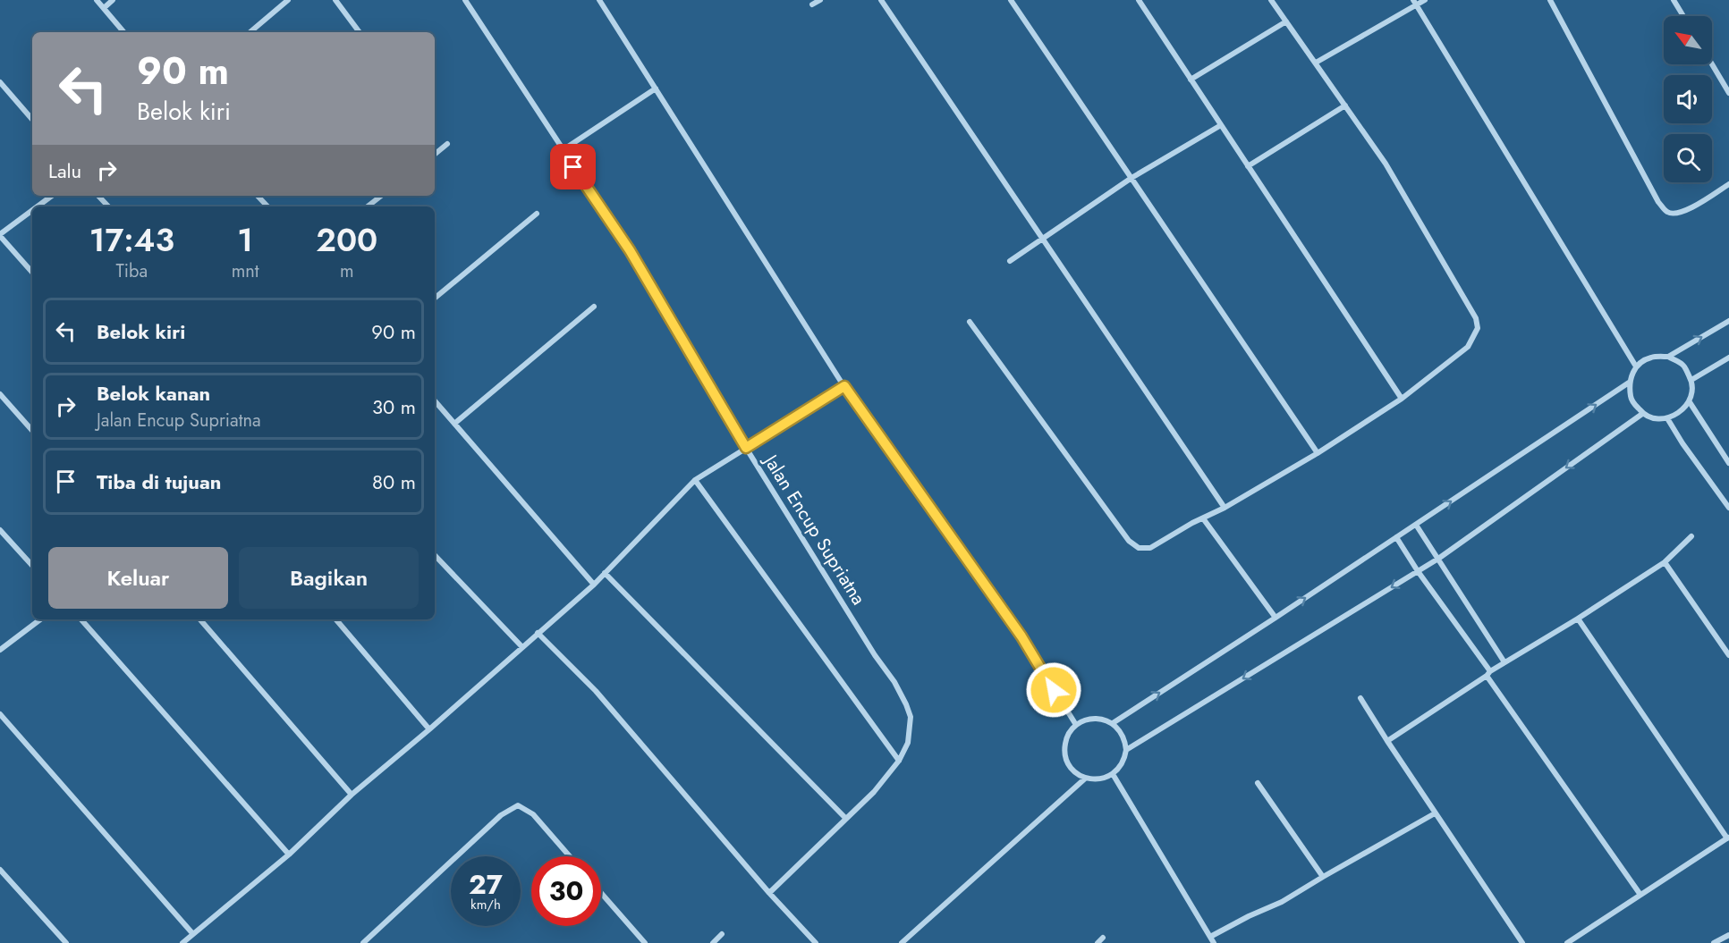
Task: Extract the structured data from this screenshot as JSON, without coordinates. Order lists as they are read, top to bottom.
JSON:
{
  "streets": {
    "street": ["Jalan Encup Supriatna"]
  },
  "north": "top left",
  "page": {
    "turn": ["90 m", "Belok kiri"],
    "then": "Lalu",
    "eta": [
      "17:43",
      "Tiba",
      "1",
      "mnt",
      "200",
      "m"
    ],
    "list": [
      {
        "name": "Belok kiri",
        "value": "90 m"
      },
      {
        "name": "Belok kanan",
        "note": "Jalan Encup Supriatna",
        "value": "30 m"
      },
      {
        "name": "Tiba di tujuan",
        "value": "80 m"
      }
    ],
    "buttons": ["Keluar", "Bagikan"],
    "speed": "27 km/h",
    "limit": "30"
  }
}
